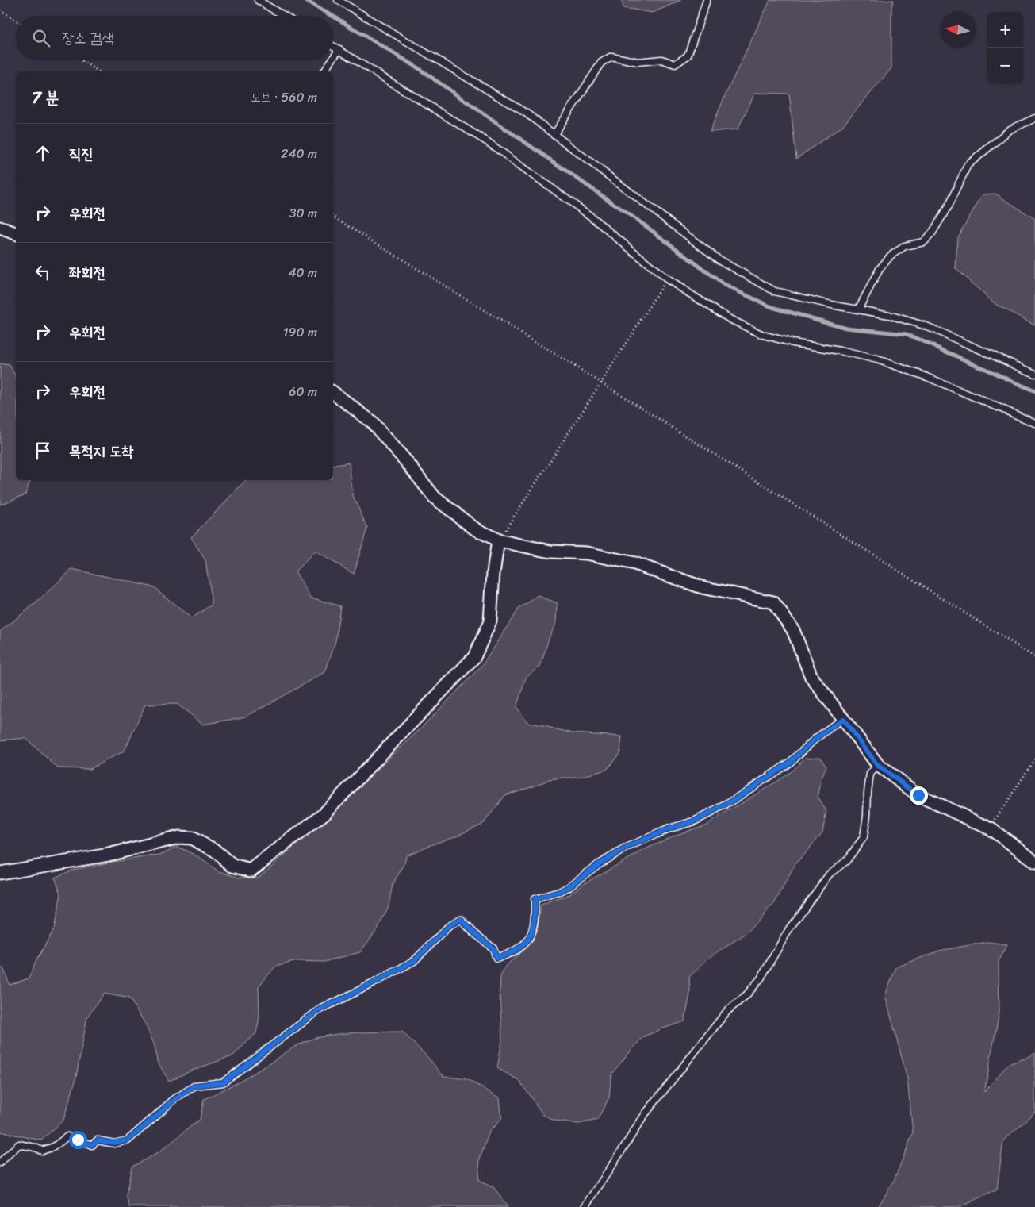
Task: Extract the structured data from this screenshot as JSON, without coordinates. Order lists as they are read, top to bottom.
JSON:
{
  "north": "left",
  "page": {
    "map_buttons": ["+", "−"],
    "search": "장소 검색",
    "heading": ["7 분", "도보 · 560 m"],
    "list": [
      ["직진", "240 m"],
      ["우회전", "30 m"],
      ["좌회전", "40 m"],
      ["우회전", "190 m"],
      ["우회전", "60 m"],
      "목적지 도착"
    ]
  }
}
